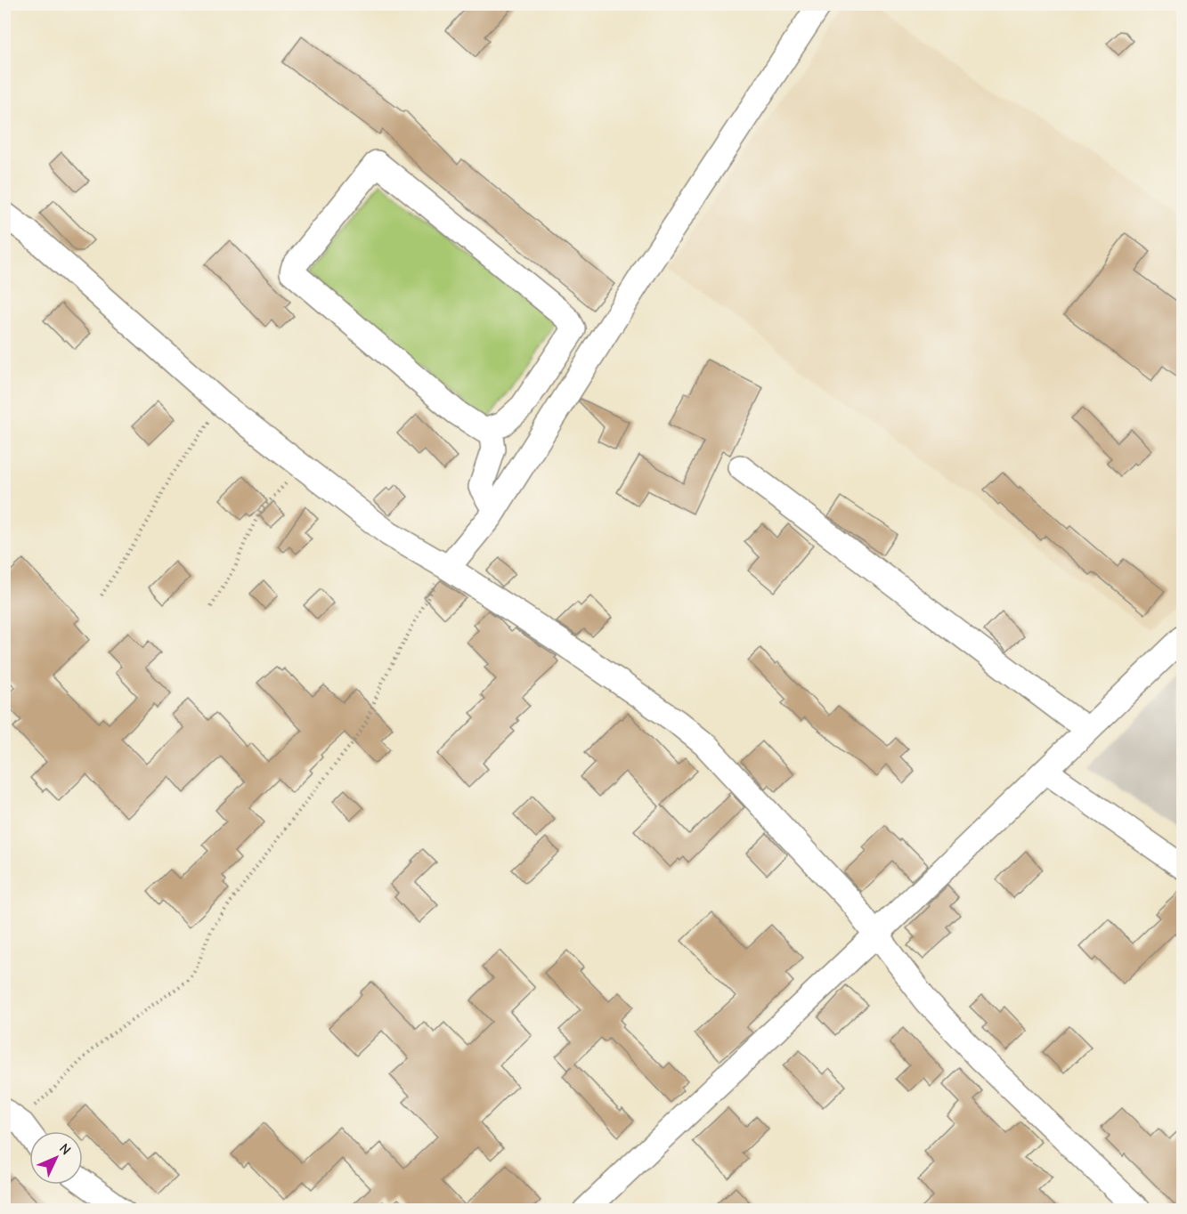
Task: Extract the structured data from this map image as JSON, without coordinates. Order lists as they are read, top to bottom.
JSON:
{
  "north": "top right"
}
